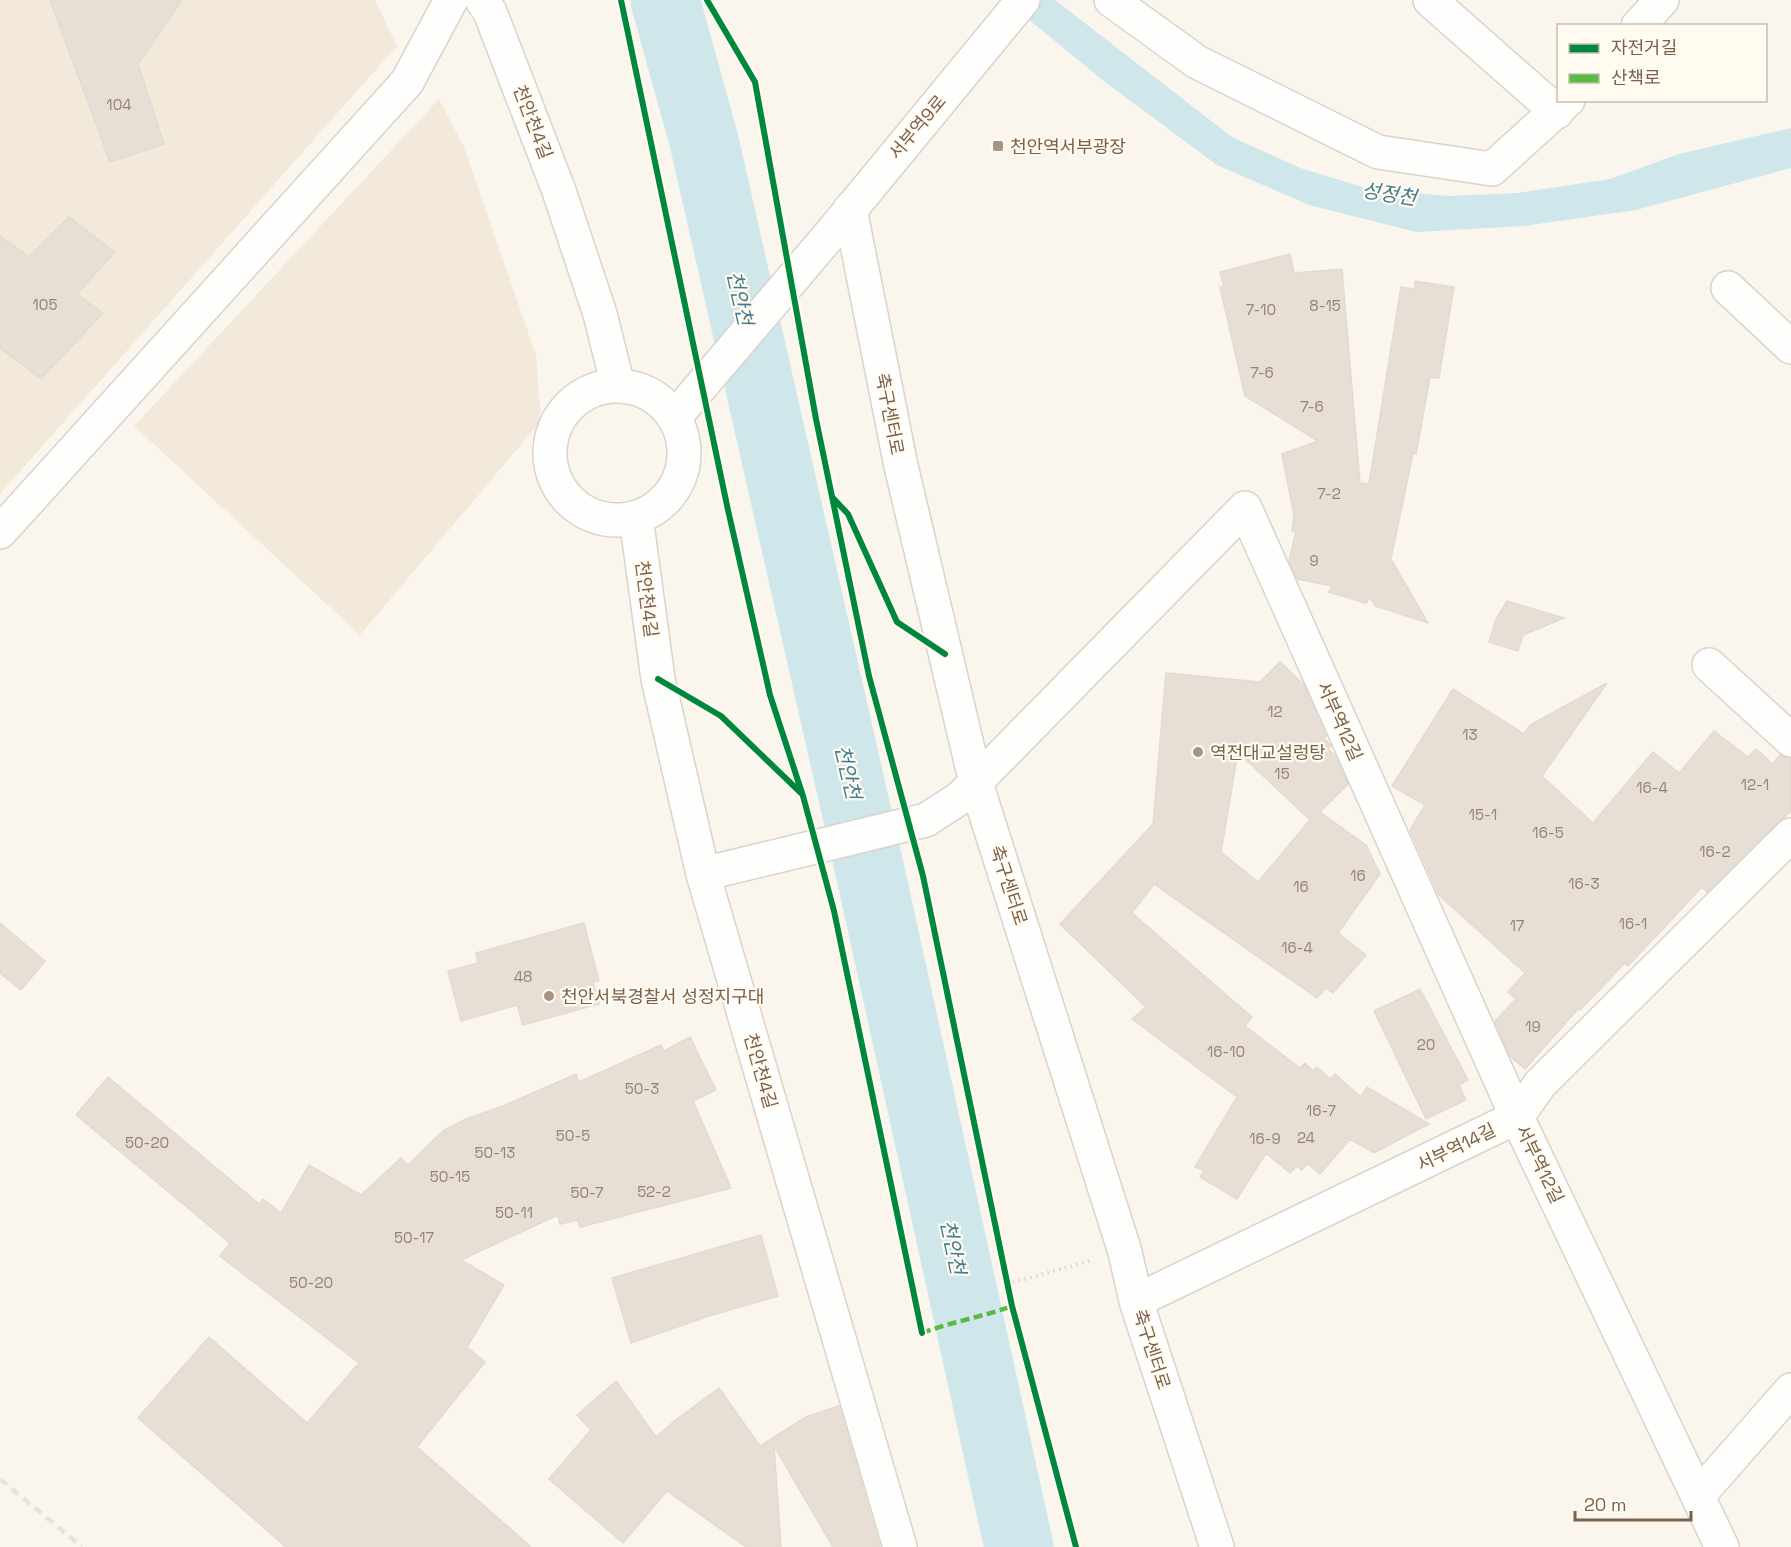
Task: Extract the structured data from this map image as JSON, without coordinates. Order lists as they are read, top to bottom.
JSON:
{
  "streets": {
    "street": [
      "천안천4길",
      "서부역9로",
      "축구센터로",
      "서부역12길",
      "서부역14길"
    ]
  },
  "crossings": [
    ["천안천4길", "서부역9로"],
    ["천안천4길", "서부역12길"],
    ["서부역9로", "축구센터로"],
    ["축구센터로", "서부역12길"],
    ["축구센터로", "서부역14길"],
    ["서부역12길", "서부역14길"]
  ],
  "water": ["성정천", "천안천"],
  "places": {
    "transit": ["천안역서부광장"],
    "other": ["역전대교설렁탕", "천안서북경찰서 성정지구대"]
  },
  "house_numbers": [
    "104",
    "105",
    "8-15",
    "7-10",
    "7-6",
    "7-6",
    "7-2",
    "9",
    "12",
    "13",
    "15",
    "12-1",
    "16-4",
    "15-1",
    "16-5",
    "16-2",
    "16",
    "16-3",
    "16",
    "16-1",
    "17",
    "16-4",
    "48",
    "19",
    "20",
    "16-10",
    "50-3",
    "16-7",
    "50-5",
    "24",
    "16-9",
    "50-20",
    "50-13",
    "50-15",
    "52-2",
    "50-7",
    "50-11",
    "50-17",
    "50-20"
  ],
  "legend": ["자전거길", "산책로"],
  "scale_bar": "20 m"
}
